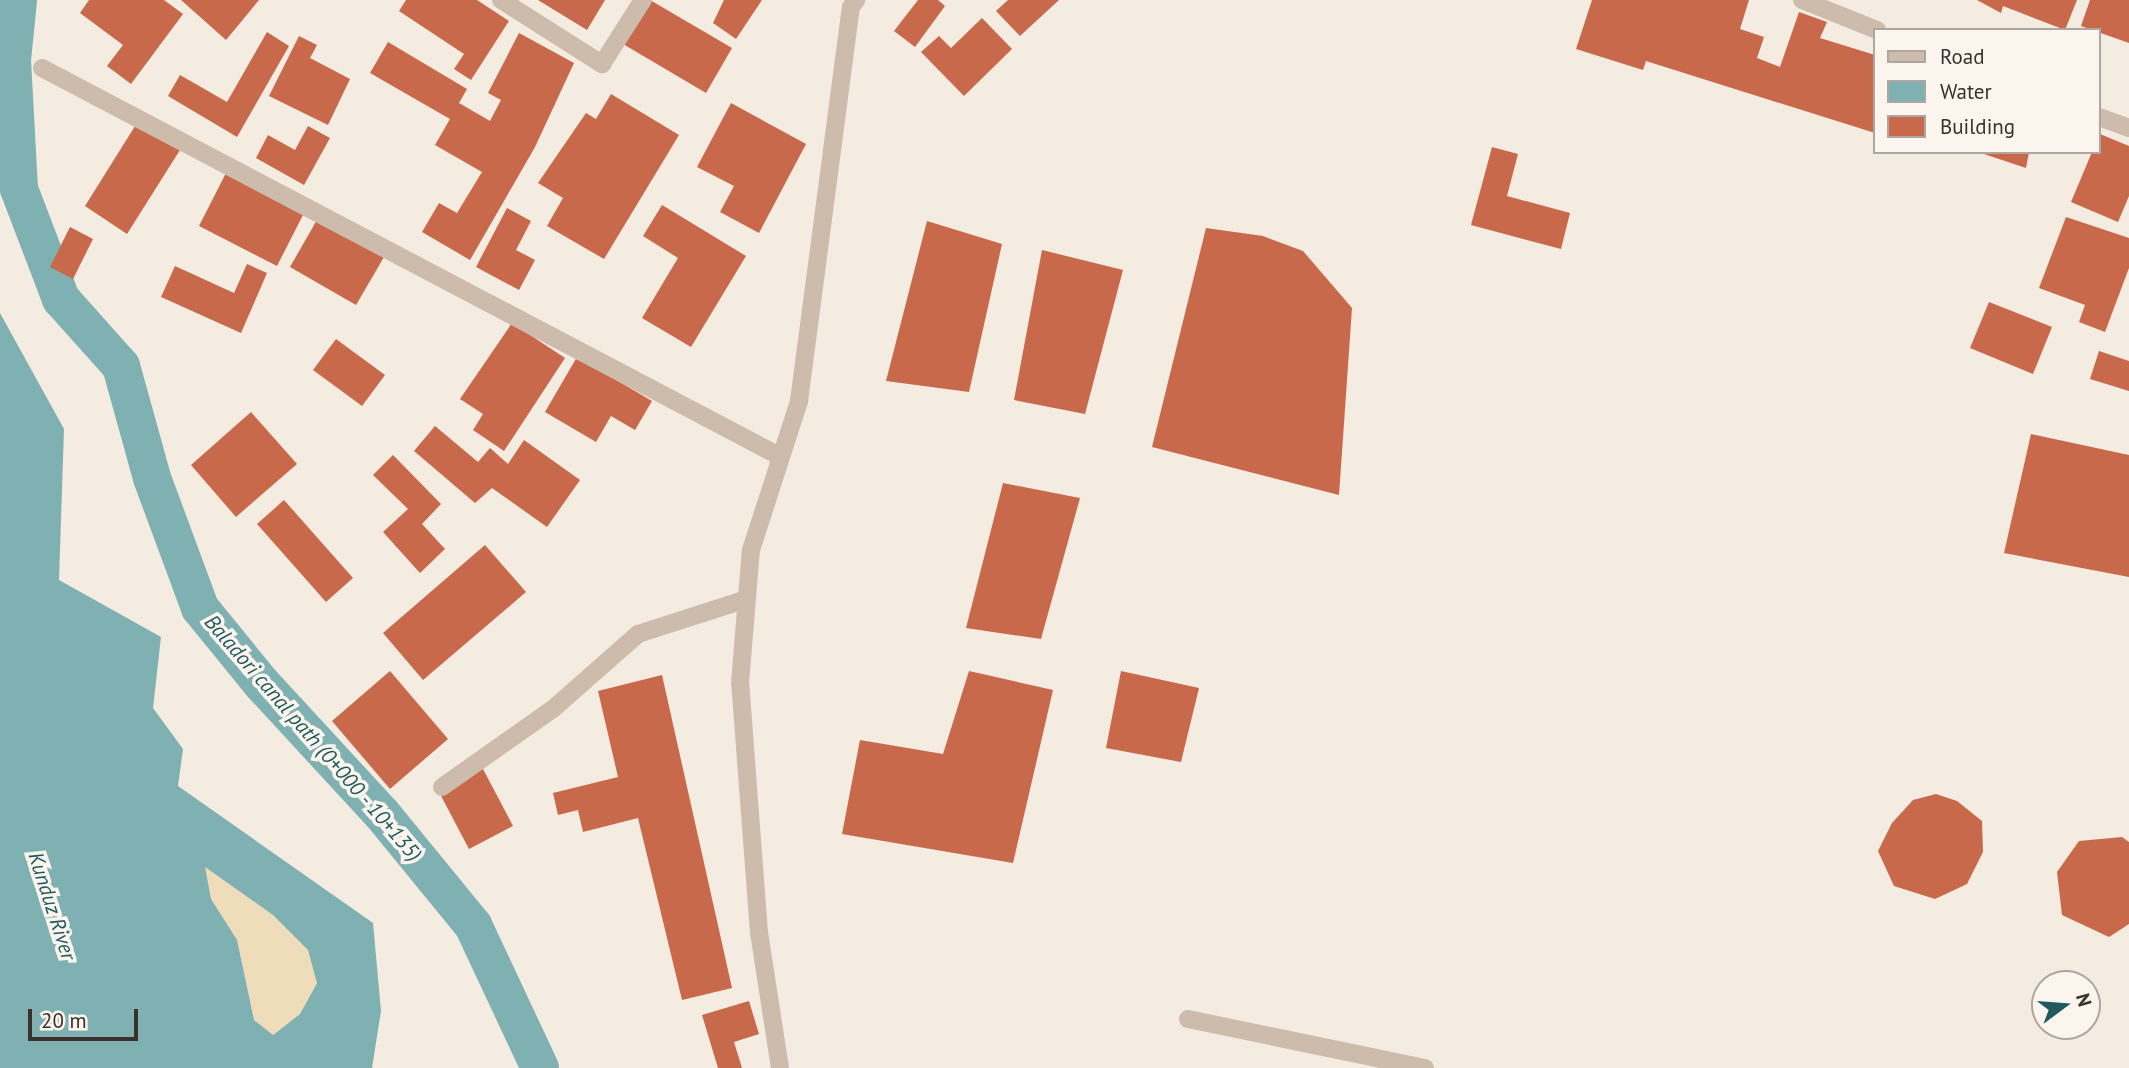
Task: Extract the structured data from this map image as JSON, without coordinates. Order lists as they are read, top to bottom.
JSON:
{
  "water": ["Baladori canal path (0+000 - 10+135)", "Kunduz River"],
  "legend": ["Road", "Water", "Building"],
  "scale_bar": "20 m",
  "north": "right"
}
